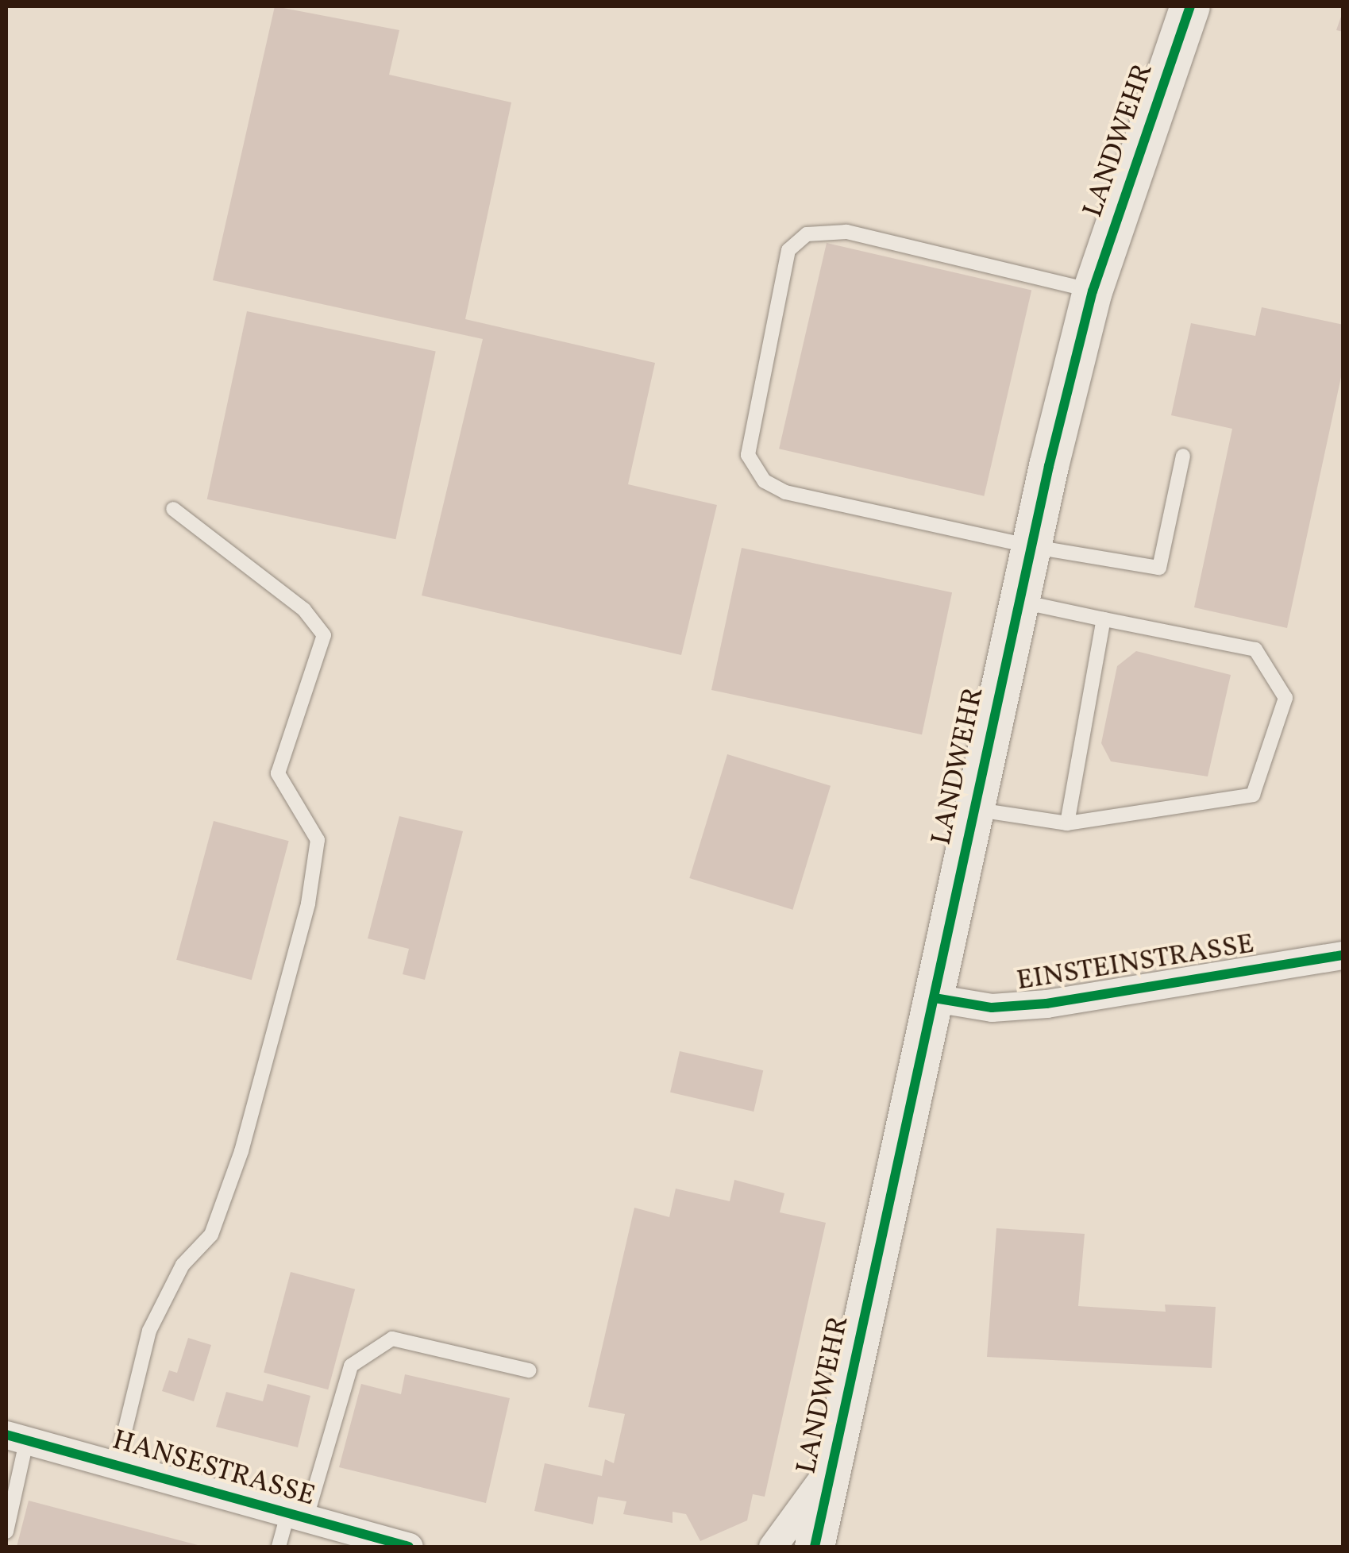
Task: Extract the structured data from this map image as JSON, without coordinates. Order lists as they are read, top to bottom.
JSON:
{
  "streets": {
    "main road": ["LANDWEHR"],
    "street": ["EINSTEINSTRASSE", "HANSESTRASSE"]
  },
  "crossings": [
    ["LANDWEHR", "EINSTEINSTRASSE"]
  ]
}
